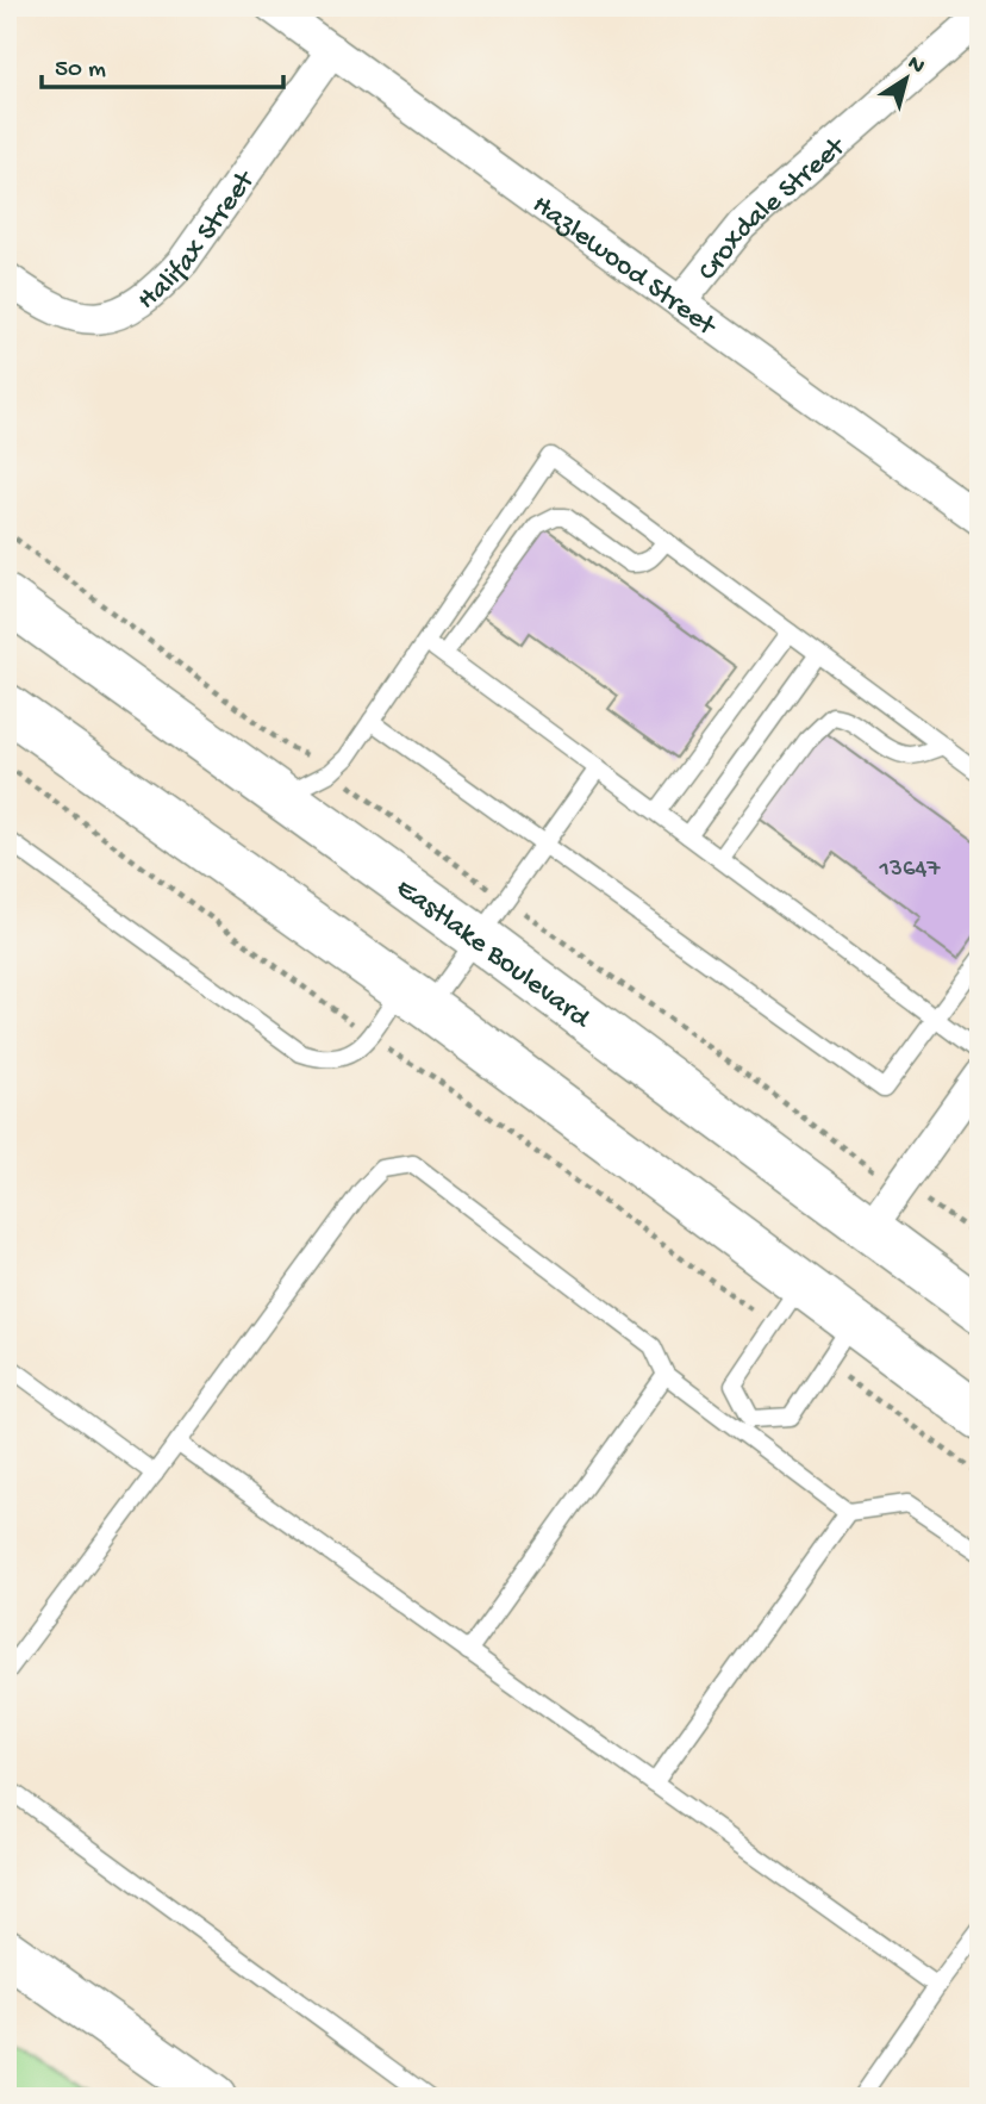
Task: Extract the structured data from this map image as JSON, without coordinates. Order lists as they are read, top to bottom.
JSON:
{
  "streets": {
    "main road": ["Eastlake Boulevard"],
    "street": ["Croxdale Street", "Halifax Street", "Hazlewood Street"]
  },
  "crossings": [
    ["Croxdale Street", "Hazlewood Street"],
    ["Halifax Street", "Hazlewood Street"]
  ],
  "house_numbers": ["13647"],
  "scale_bar": "50 m",
  "north": "top right"
}
